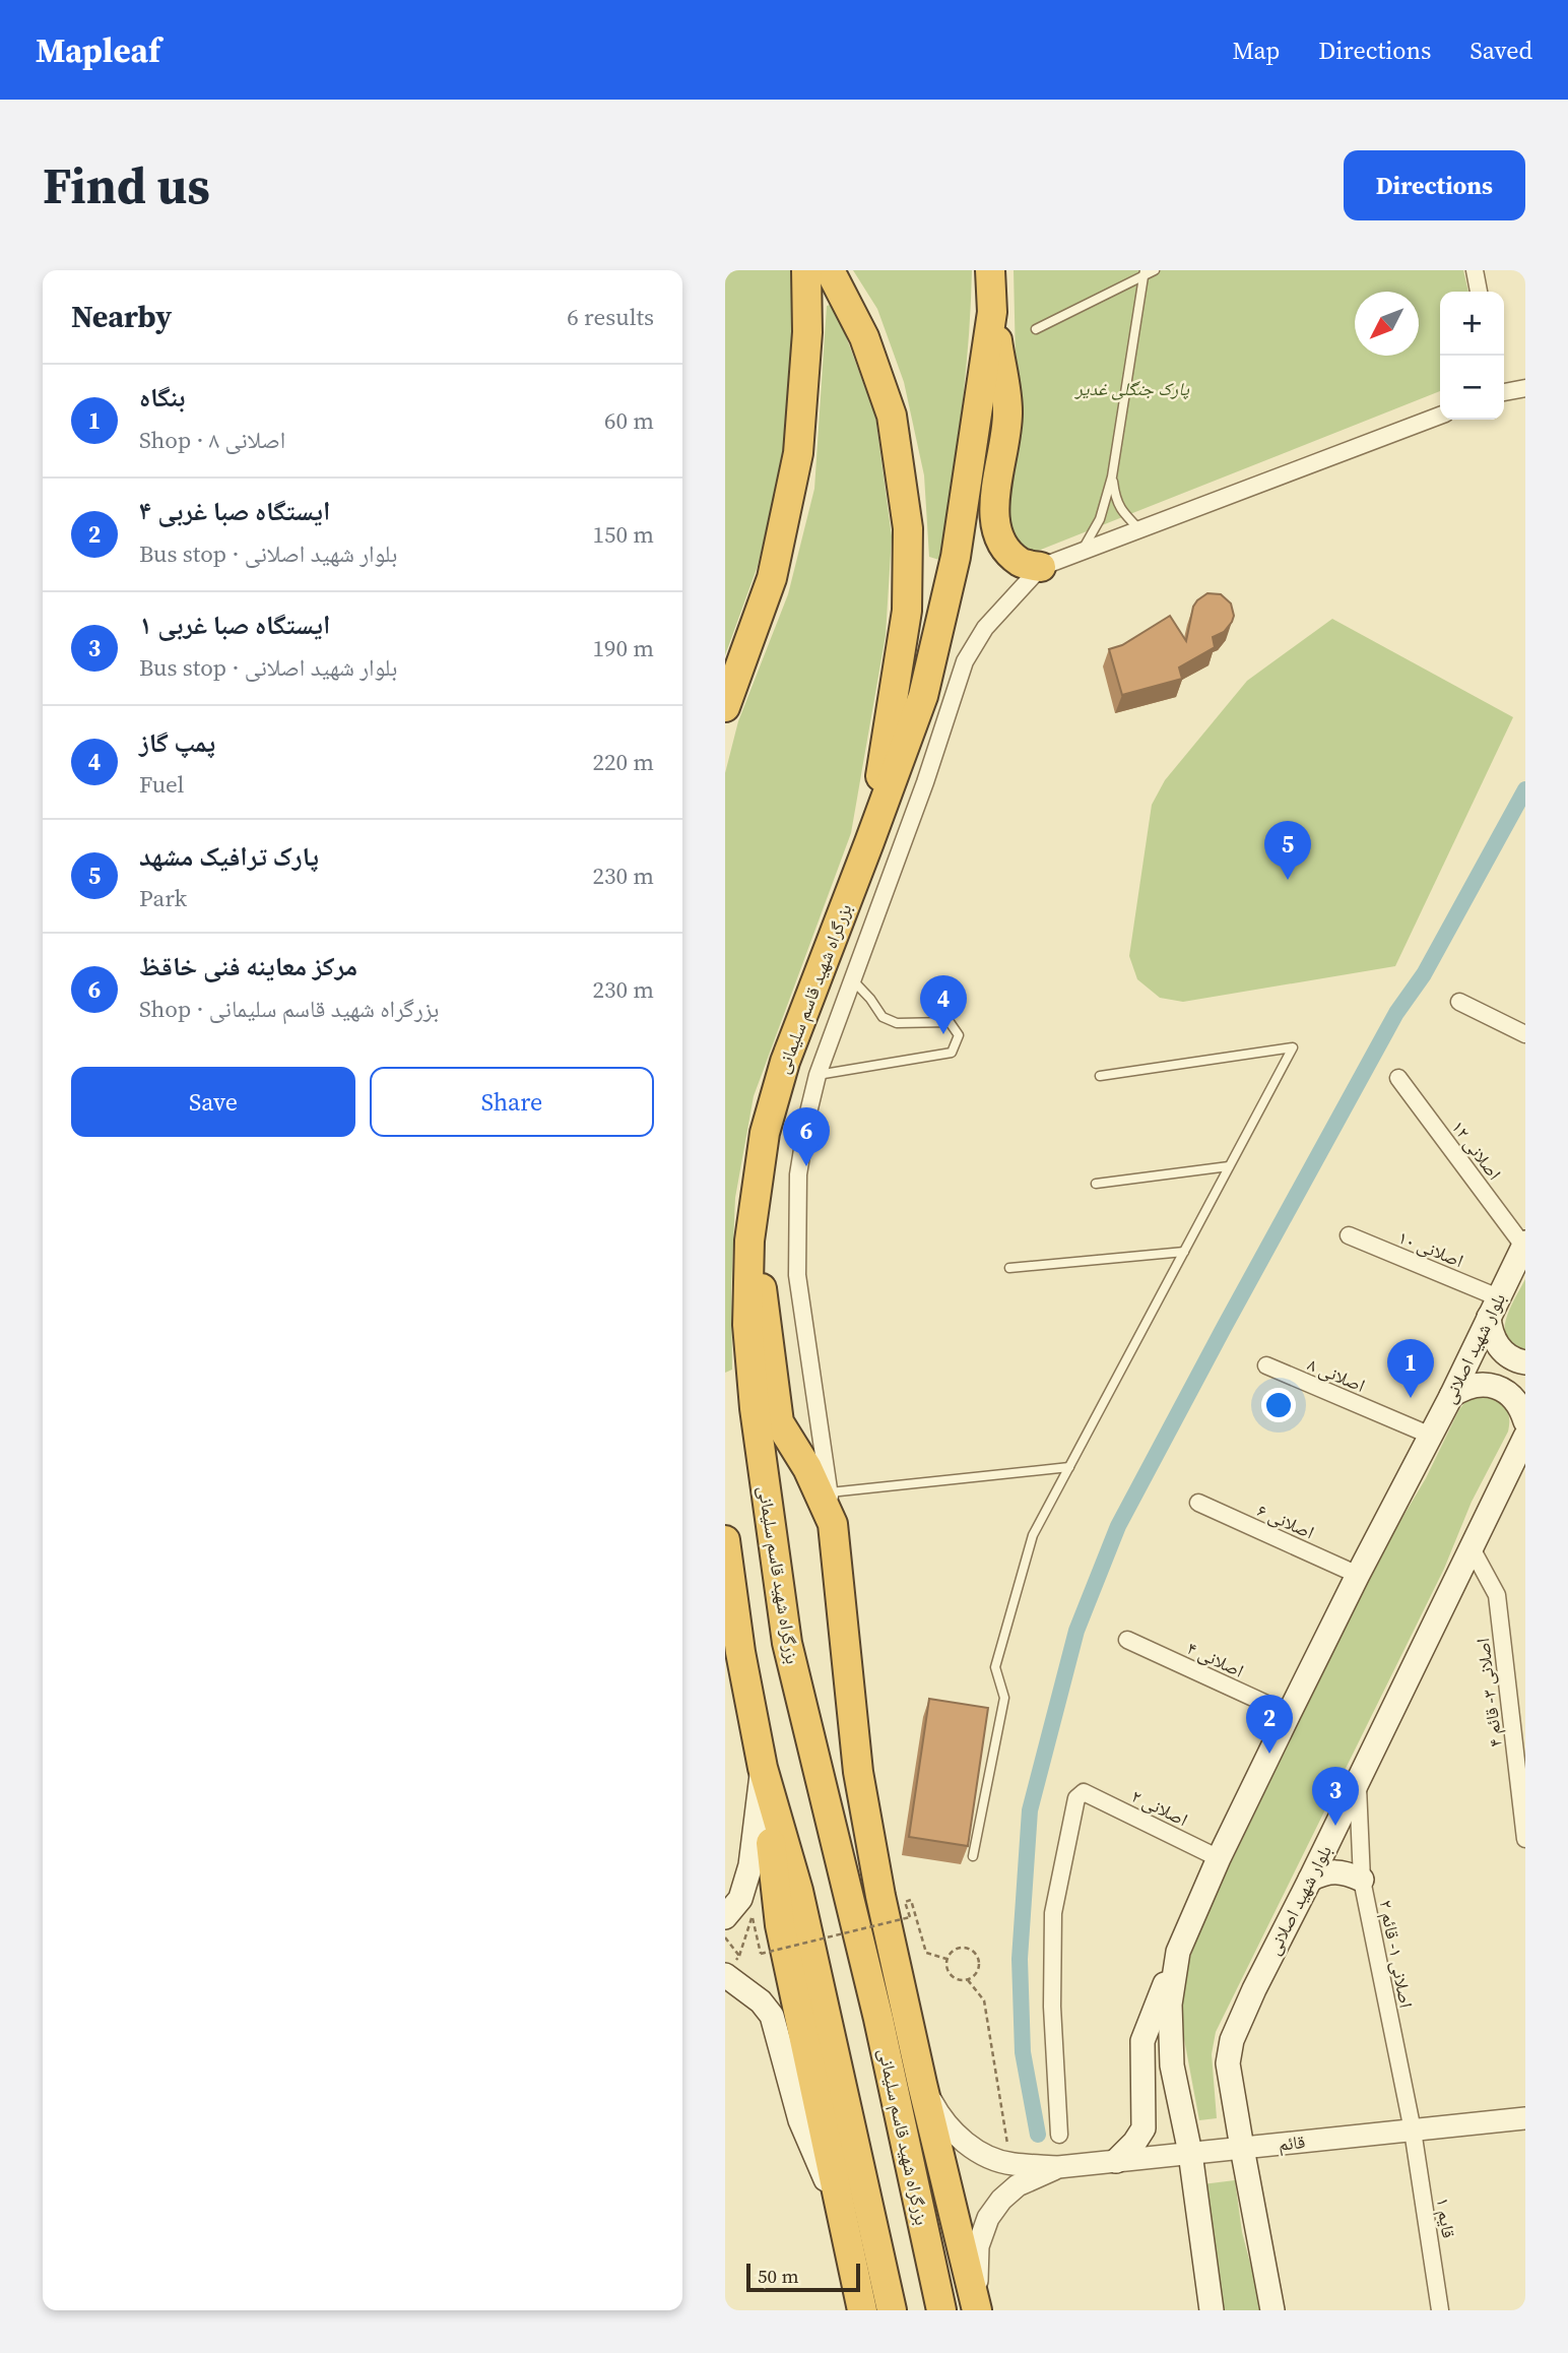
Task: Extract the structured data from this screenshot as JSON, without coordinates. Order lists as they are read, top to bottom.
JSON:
{
  "streets": {
    "highway": ["بزرگراه شهید قاسم سلیمانی"],
    "main road": ["بلوار شهید اصلانی"],
    "street": [
      "اصلانی ۱۲",
      "اصلانی ۱۰",
      "اصلانی ۸",
      "اصلانی ۶",
      "اصلانی ۴",
      "اصلانی ۳- قائم ۴",
      "اصلانی ۲",
      "اصلانی ۱- قائم ۲",
      "قائم",
      "قایم ۱"
    ]
  },
  "crossings": [
    ["اصلانی ۱۲", "بلوار شهید اصلانی"],
    ["اصلانی ۱۰", "بلوار شهید اصلانی"],
    ["بلوار شهید اصلانی", "اصلانی ۸"],
    ["بلوار شهید اصلانی", "اصلانی ۶"],
    ["بلوار شهید اصلانی", "اصلانی ۴"],
    ["بلوار شهید اصلانی", "اصلانی ۳- قائم ۴"],
    ["بلوار شهید اصلانی", "اصلانی ۲"],
    ["بلوار شهید اصلانی", "اصلانی ۱- قائم ۲"],
    ["بلوار شهید اصلانی", "قائم"],
    ["اصلانی ۱- قائم ۲", "قائم"],
    ["اصلانی ۱- قائم ۲", "قایم ۱"],
    ["قائم", "قایم ۱"]
  ],
  "parks": ["پارک جنگلی غدیر"],
  "scale_bar": "50 m",
  "north": "bottom left",
  "page": {
    "header": "Mapleaf",
    "nav": ["Map", "Directions", "Saved"],
    "buttons": [
      "Directions",
      ["Save", "Share"]
    ],
    "title": "Find us",
    "heading": ["Nearby", "6 results"],
    "map_buttons": ["+", "−"],
    "list": [
      {
        "mark": "1",
        "name": "بنگاه",
        "note": "Shop · اصلانی ۸",
        "value": "60 m"
      },
      {
        "mark": "2",
        "name": "ایستگاه صبا غربی ۴",
        "note": "Bus stop · بلوار شهید اصلانی",
        "value": "150 m"
      },
      {
        "mark": "3",
        "name": "ایستگاه صبا غربی ۱",
        "note": "Bus stop · بلوار شهید اصلانی",
        "value": "190 m"
      },
      {
        "mark": "4",
        "name": "پمپ گاز",
        "note": "Fuel",
        "value": "220 m"
      },
      {
        "mark": "5",
        "name": "پارک ترافیک مشهد",
        "note": "Park",
        "value": "230 m"
      },
      {
        "mark": "6",
        "name": "مرکز معاینه فنی خاقظ",
        "note": "Shop · بزرگراه شهید قاسم سلیمانی",
        "value": "230 m"
      }
    ],
    "pins": [
      "5",
      "4",
      "6",
      "1",
      "2",
      "3"
    ],
    "scale": "50 m"
  }
}
